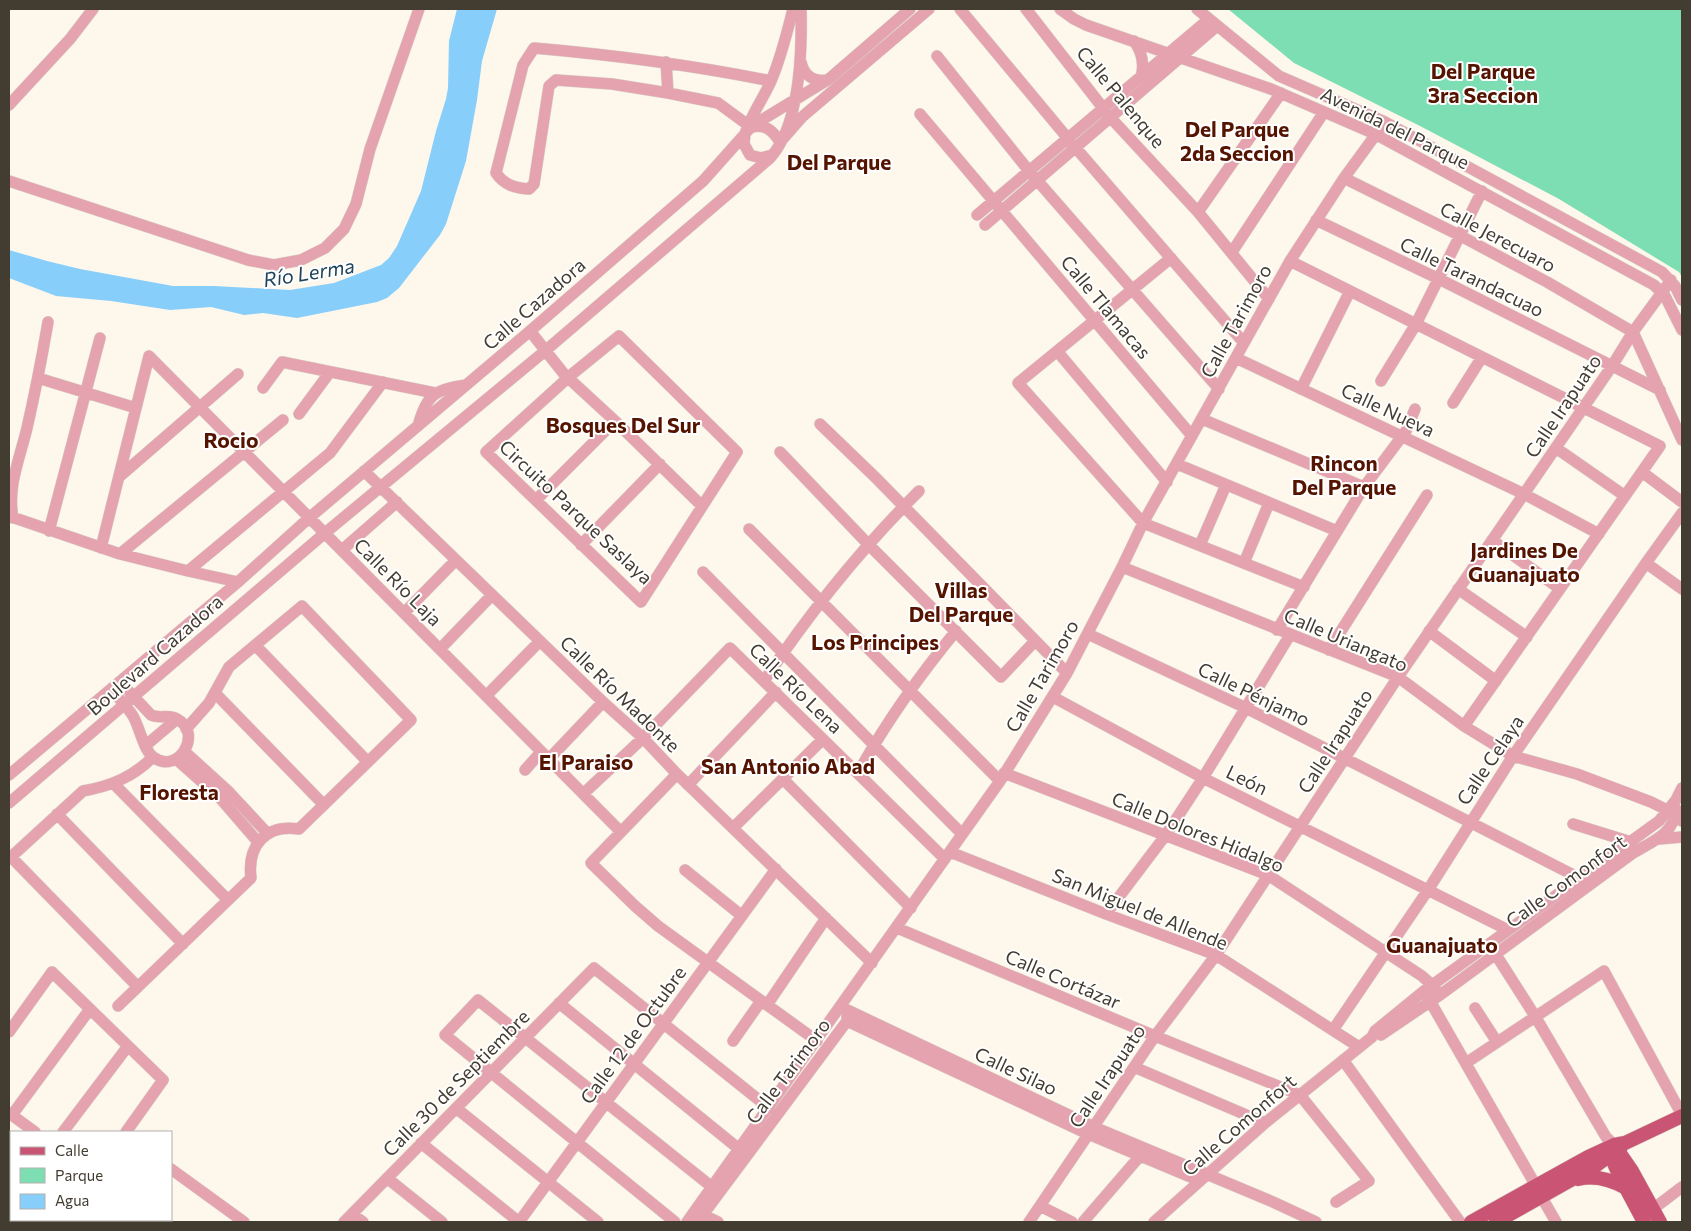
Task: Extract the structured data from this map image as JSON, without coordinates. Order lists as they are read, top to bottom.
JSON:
{
  "streets": {
    "street": [
      "Calle Palenque",
      "Avenida del Parque",
      "Calle Jerecuaro",
      "Calle Tarandacuao",
      "Calle Cazadora",
      "Calle Tlamacas",
      "Calle Tarimoro",
      "Calle Irapuato",
      "Calle Nueva",
      "Circuito Parque Saslaya",
      "Calle Río Laja",
      "Calle Uriangato",
      "Boulevard Cazadora",
      "Calle Río Lena",
      "Calle Río Madonte",
      "Calle Pénjamo",
      "Calle Celaya",
      "León",
      "Calle Dolores Hidalgo",
      "Calle Comonfort",
      "San Miguel de Allende",
      "Calle Cortázar",
      "Calle 12 de Octubre",
      "Calle Silao",
      "Calle 30 de Septiembre"
    ]
  },
  "crossings": [
    ["Calle Palenque", "Calle Tarimoro"],
    ["Avenida del Parque", "Calle Tarimoro"],
    ["Avenida del Parque", "Calle Irapuato"],
    ["Calle Jerecuaro", "Calle Tarimoro"],
    ["Calle Jerecuaro", "Calle Irapuato"],
    ["Calle Tarandacuao", "Calle Tarimoro"],
    ["Calle Tarandacuao", "Calle Irapuato"],
    ["Calle Cazadora", "Calle Río Laja"],
    ["Calle Cazadora", "Boulevard Cazadora"],
    ["Calle Cazadora", "Calle Río Madonte"],
    ["Calle Tlamacas", "Calle Tarimoro"],
    ["Calle Tarimoro", "Calle Nueva"],
    ["Calle Tarimoro", "Calle Uriangato"],
    ["Calle Tarimoro", "Calle Río Lena"],
    ["Calle Tarimoro", "Calle Río Madonte"],
    ["Calle Tarimoro", "Calle Pénjamo"],
    ["Calle Tarimoro", "León"],
    ["Calle Tarimoro", "Calle Dolores Hidalgo"],
    ["Calle Tarimoro", "San Miguel de Allende"],
    ["Calle Tarimoro", "Calle Cortázar"],
    ["Calle Tarimoro", "Calle Silao"],
    ["Calle Irapuato", "Calle Nueva"],
    ["Calle Irapuato", "Calle Uriangato"],
    ["Calle Irapuato", "Calle Pénjamo"],
    ["Calle Irapuato", "León"],
    ["Calle Irapuato", "Calle Dolores Hidalgo"],
    ["Calle Irapuato", "San Miguel de Allende"],
    ["Calle Irapuato", "Calle Cortázar"],
    ["Calle Irapuato", "Calle Silao"],
    ["Calle Río Laja", "Boulevard Cazadora"],
    ["Calle Uriangato", "Calle Celaya"],
    ["Calle Uriangato", "Calle Comonfort"],
    ["Calle Río Lena", "Calle Río Madonte"],
    ["Calle Río Lena", "San Miguel de Allende"],
    ["Calle Río Madonte", "Calle 12 de Octubre"],
    ["Calle Pénjamo", "Calle Celaya"],
    ["Calle Pénjamo", "Calle Comonfort"],
    ["Calle Celaya", "León"],
    ["Calle Celaya", "Calle Dolores Hidalgo"],
    ["Calle Celaya", "San Miguel de Allende"],
    ["León", "Calle Comonfort"],
    ["Calle Dolores Hidalgo", "Calle Comonfort"],
    ["Calle Comonfort", "San Miguel de Allende"],
    ["Calle Comonfort", "Calle Cortázar"],
    ["Calle Comonfort", "Calle Silao"],
    ["Calle 12 de Octubre", "Calle 30 de Septiembre"]
  ],
  "districts": [
    "Del Parque 3ra Seccion",
    "Del Parque 2da Seccion",
    "Del Parque",
    "Bosques Del Sur",
    "Rocio",
    "Rincon Del Parque",
    "Jardines De Guanajuato",
    "Villas Del Parque",
    "Los Principes",
    "El Paraiso",
    "San Antonio Abad",
    "Floresta",
    "Guanajuato"
  ],
  "water": ["Río Lerma"],
  "legend": ["Calle", "Parque", "Agua"]
}
